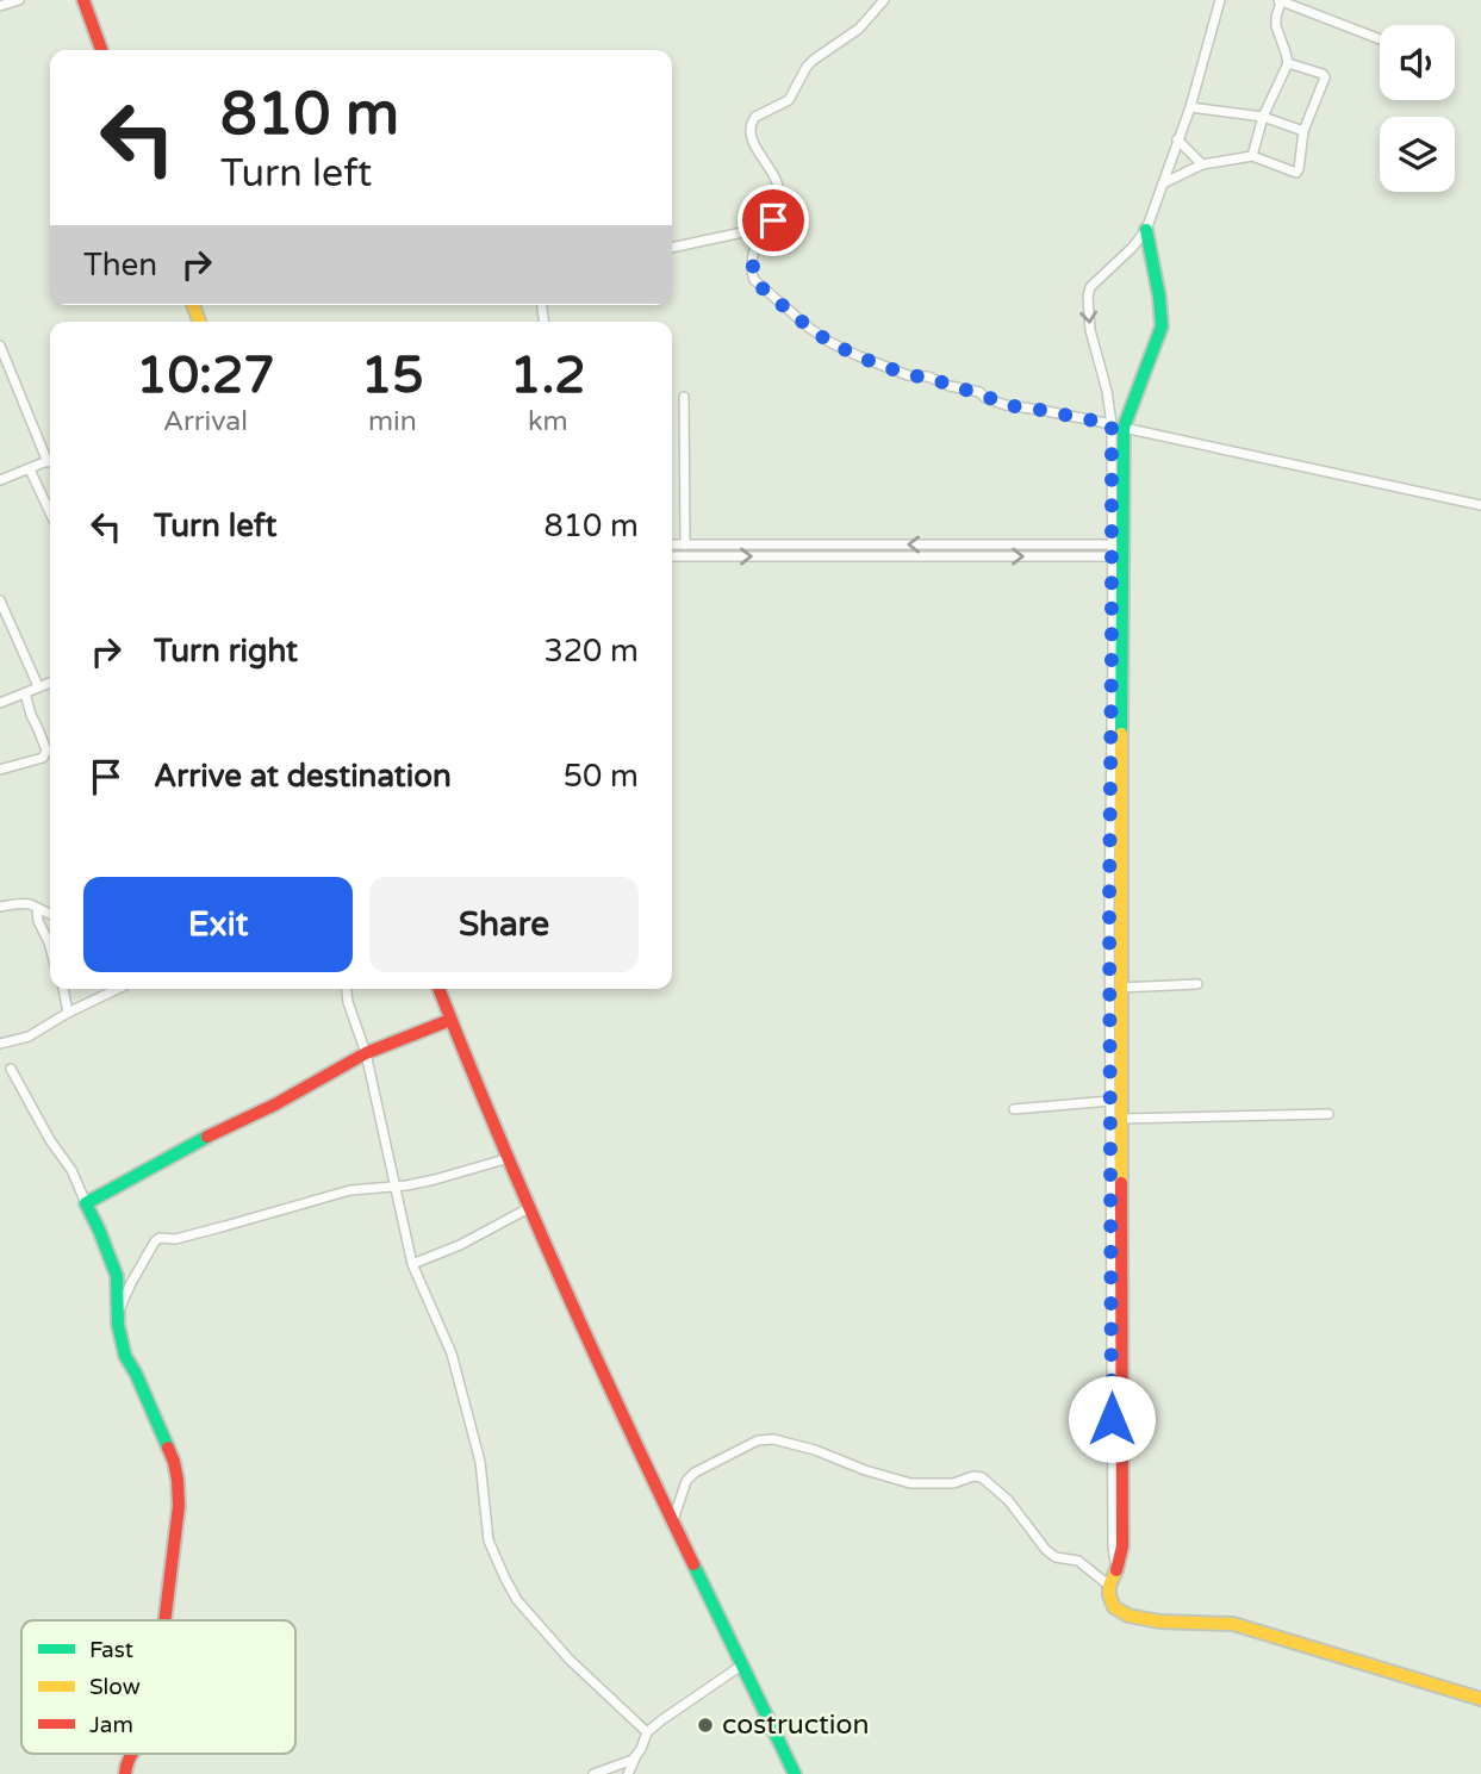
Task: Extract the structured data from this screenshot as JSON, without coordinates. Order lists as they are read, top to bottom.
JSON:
{
  "places": ["costruction"],
  "legend": ["Fast", "Slow", "Jam"],
  "page": {
    "turn": ["810 m", "Turn left"],
    "then": "Then",
    "eta": [
      "10:27",
      "Arrival",
      "15",
      "min",
      "1.2",
      "km"
    ],
    "list": [
      {
        "name": "Turn left",
        "value": "810 m"
      },
      {
        "name": "Turn right",
        "value": "320 m"
      },
      {
        "name": "Arrive at destination",
        "value": "50 m"
      }
    ],
    "buttons": ["Exit", "Share"]
  }
}
